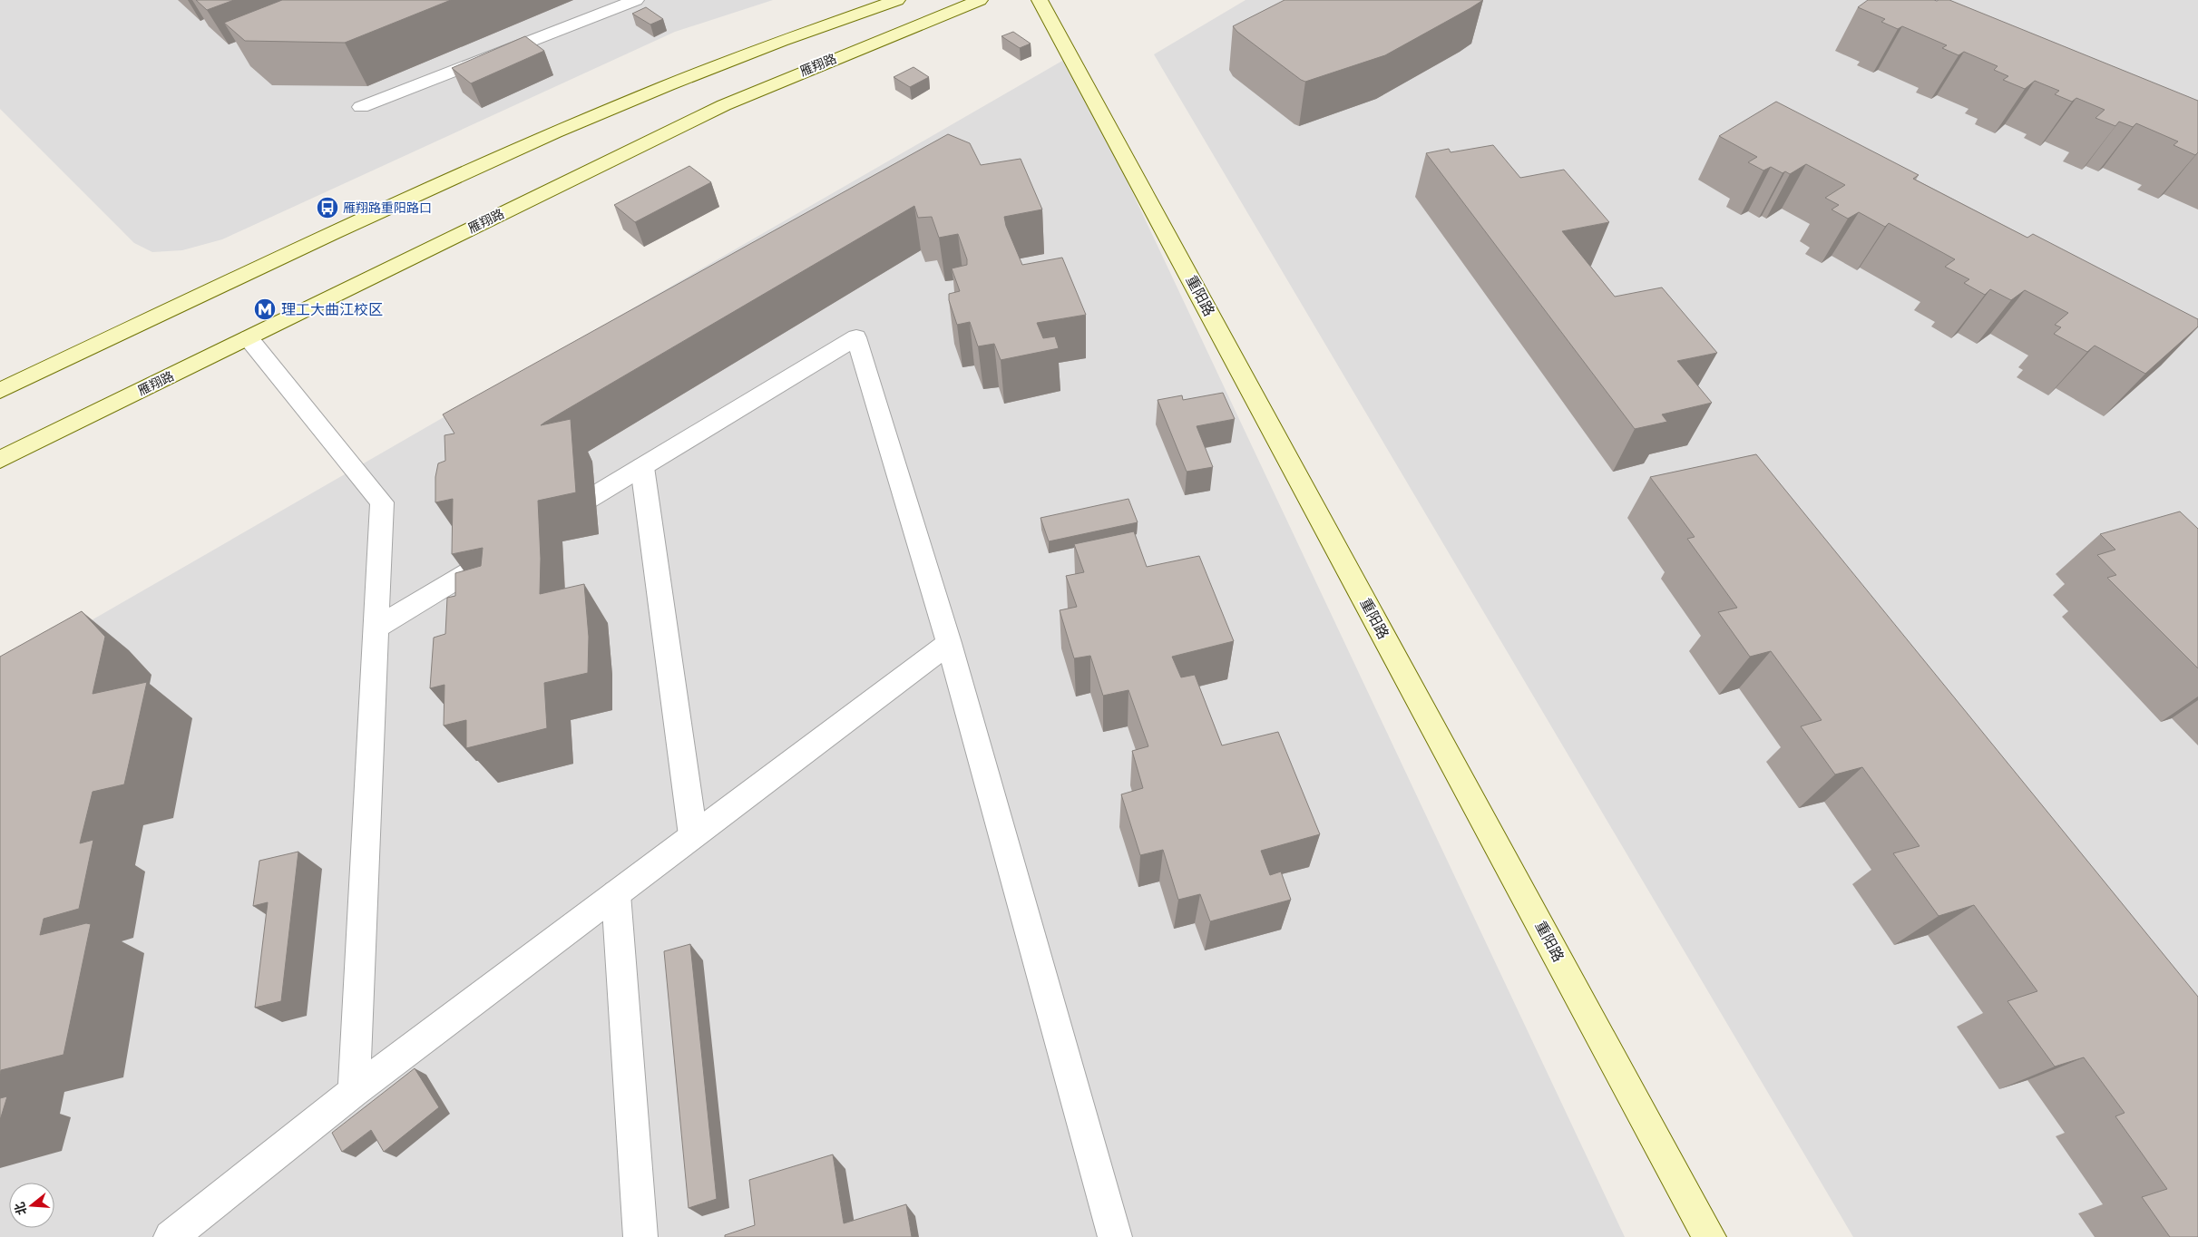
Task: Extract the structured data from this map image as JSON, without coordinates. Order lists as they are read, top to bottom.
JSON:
{
  "streets": {
    "main road": ["雁翔路", "重阳路"]
  },
  "places": {
    "bus stop": ["雁翔路重阳路口"],
    "metro station": ["理工大曲江校区"]
  },
  "north": "left"
}
